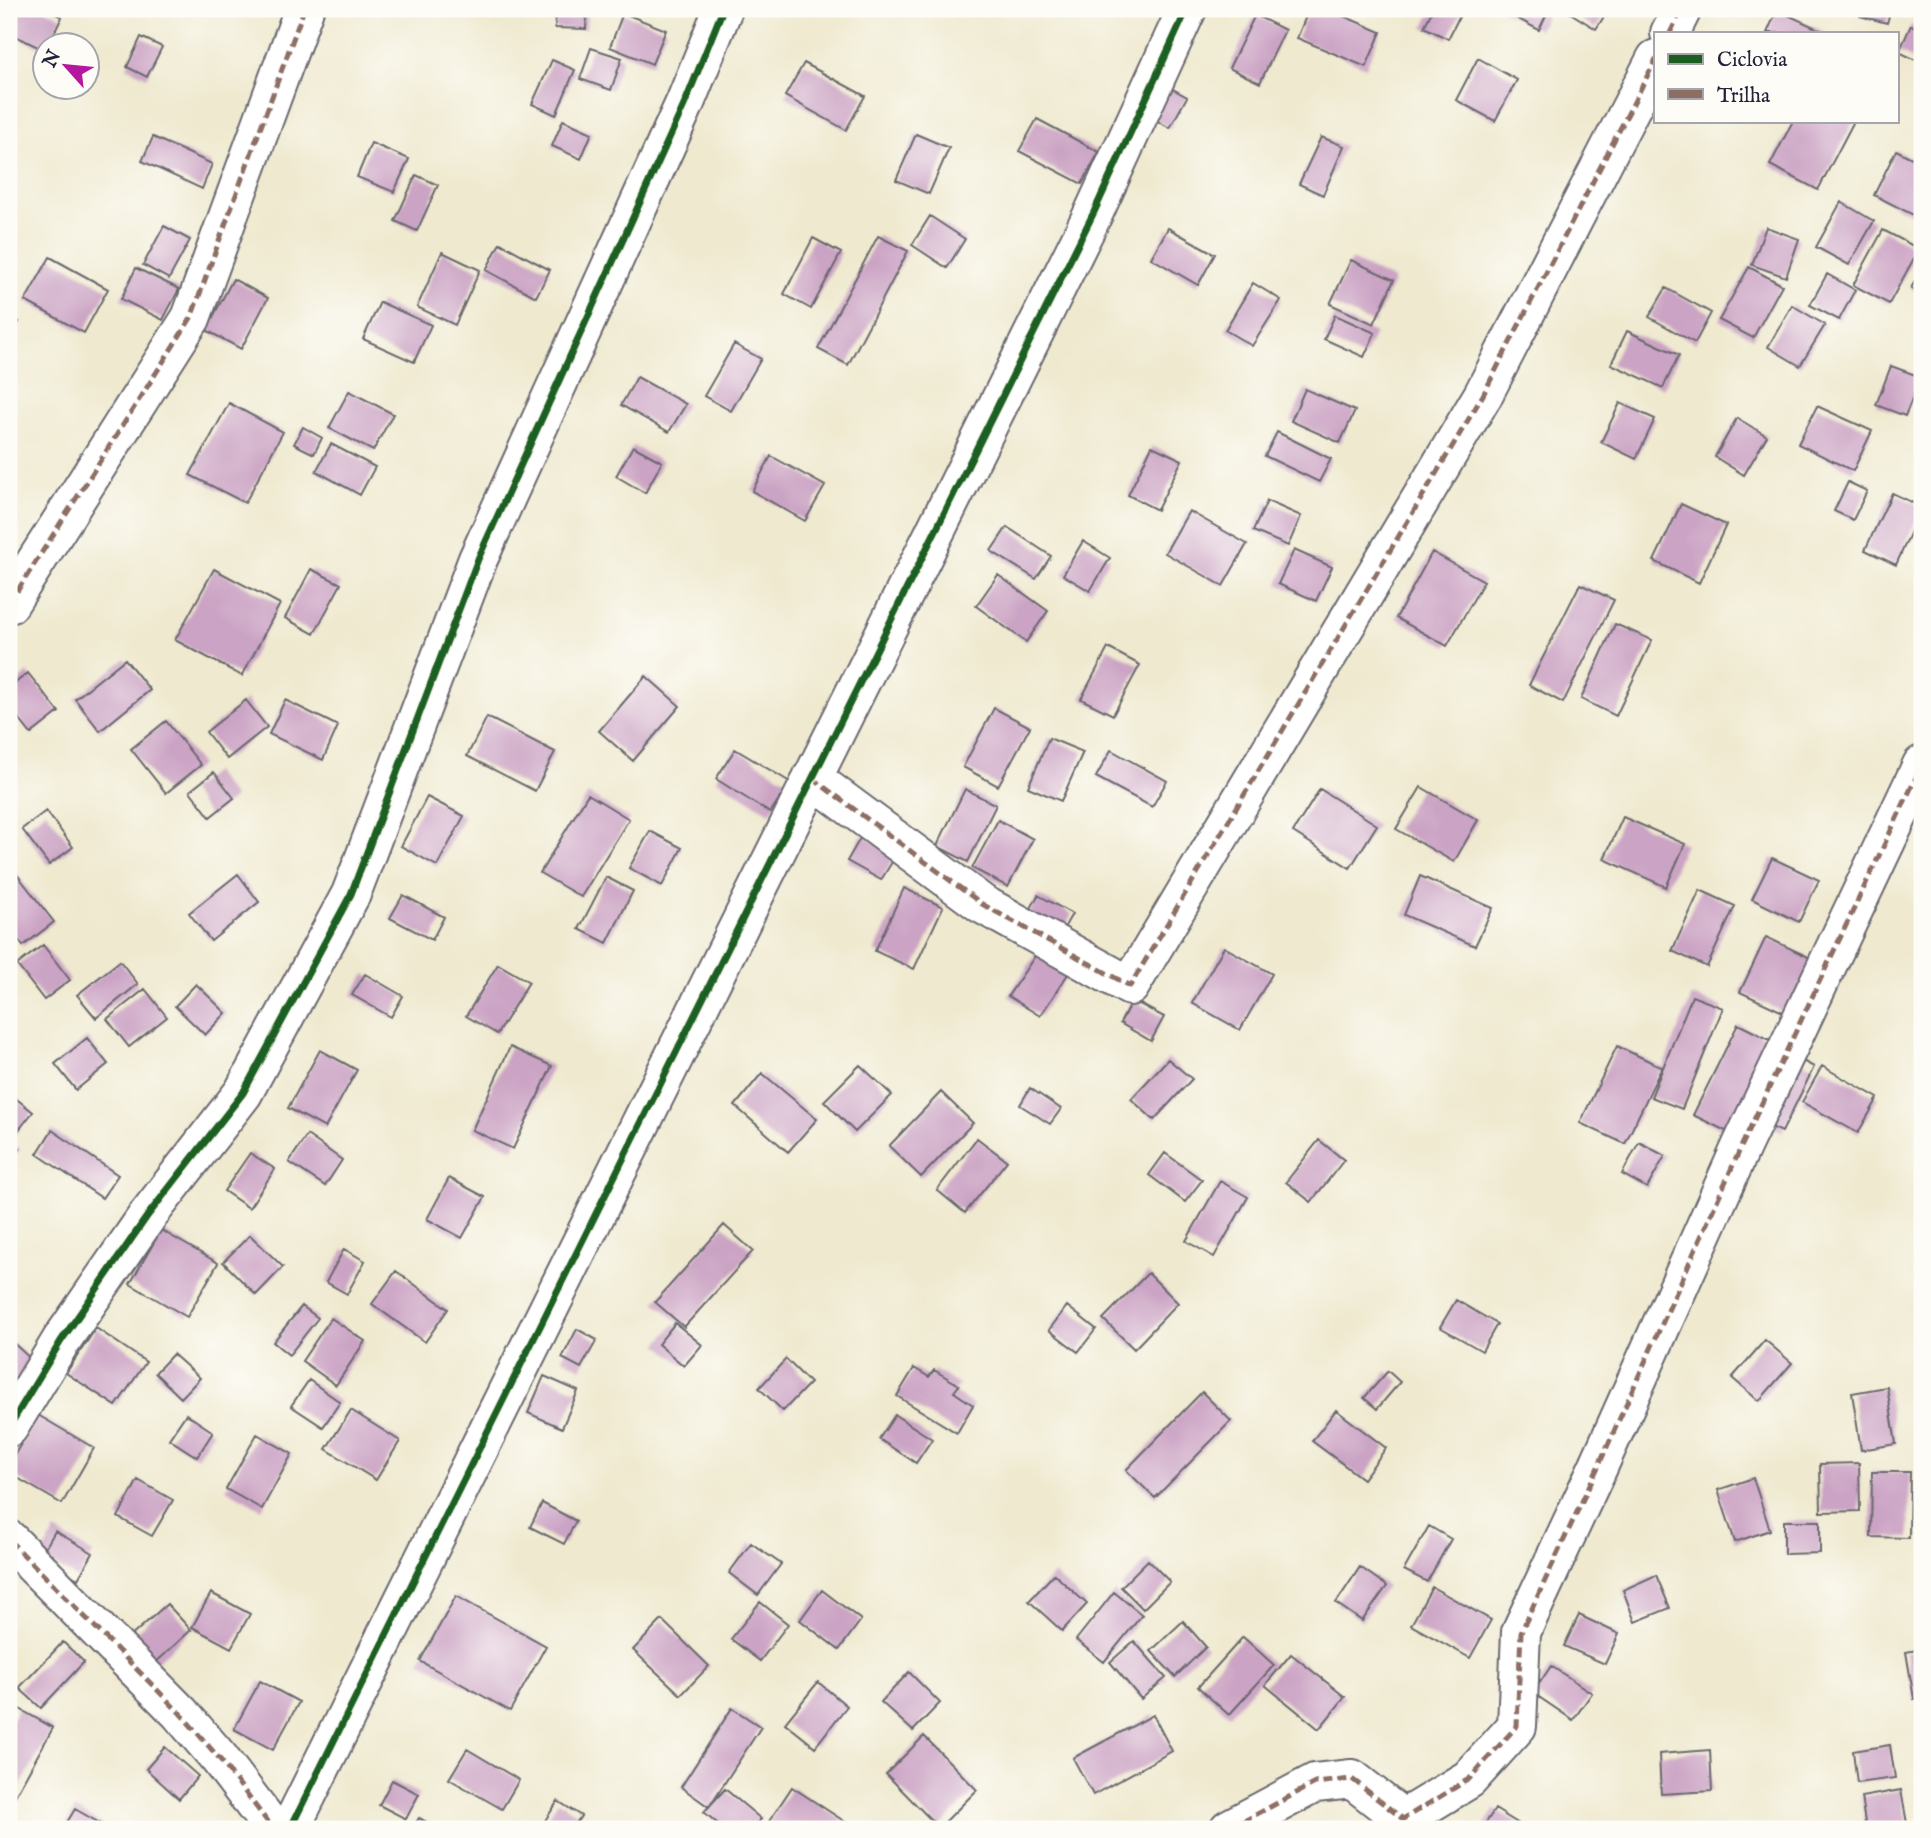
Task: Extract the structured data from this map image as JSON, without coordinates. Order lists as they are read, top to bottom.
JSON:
{
  "legend": ["Ciclovia", "Trilha"],
  "north": "top left"
}
